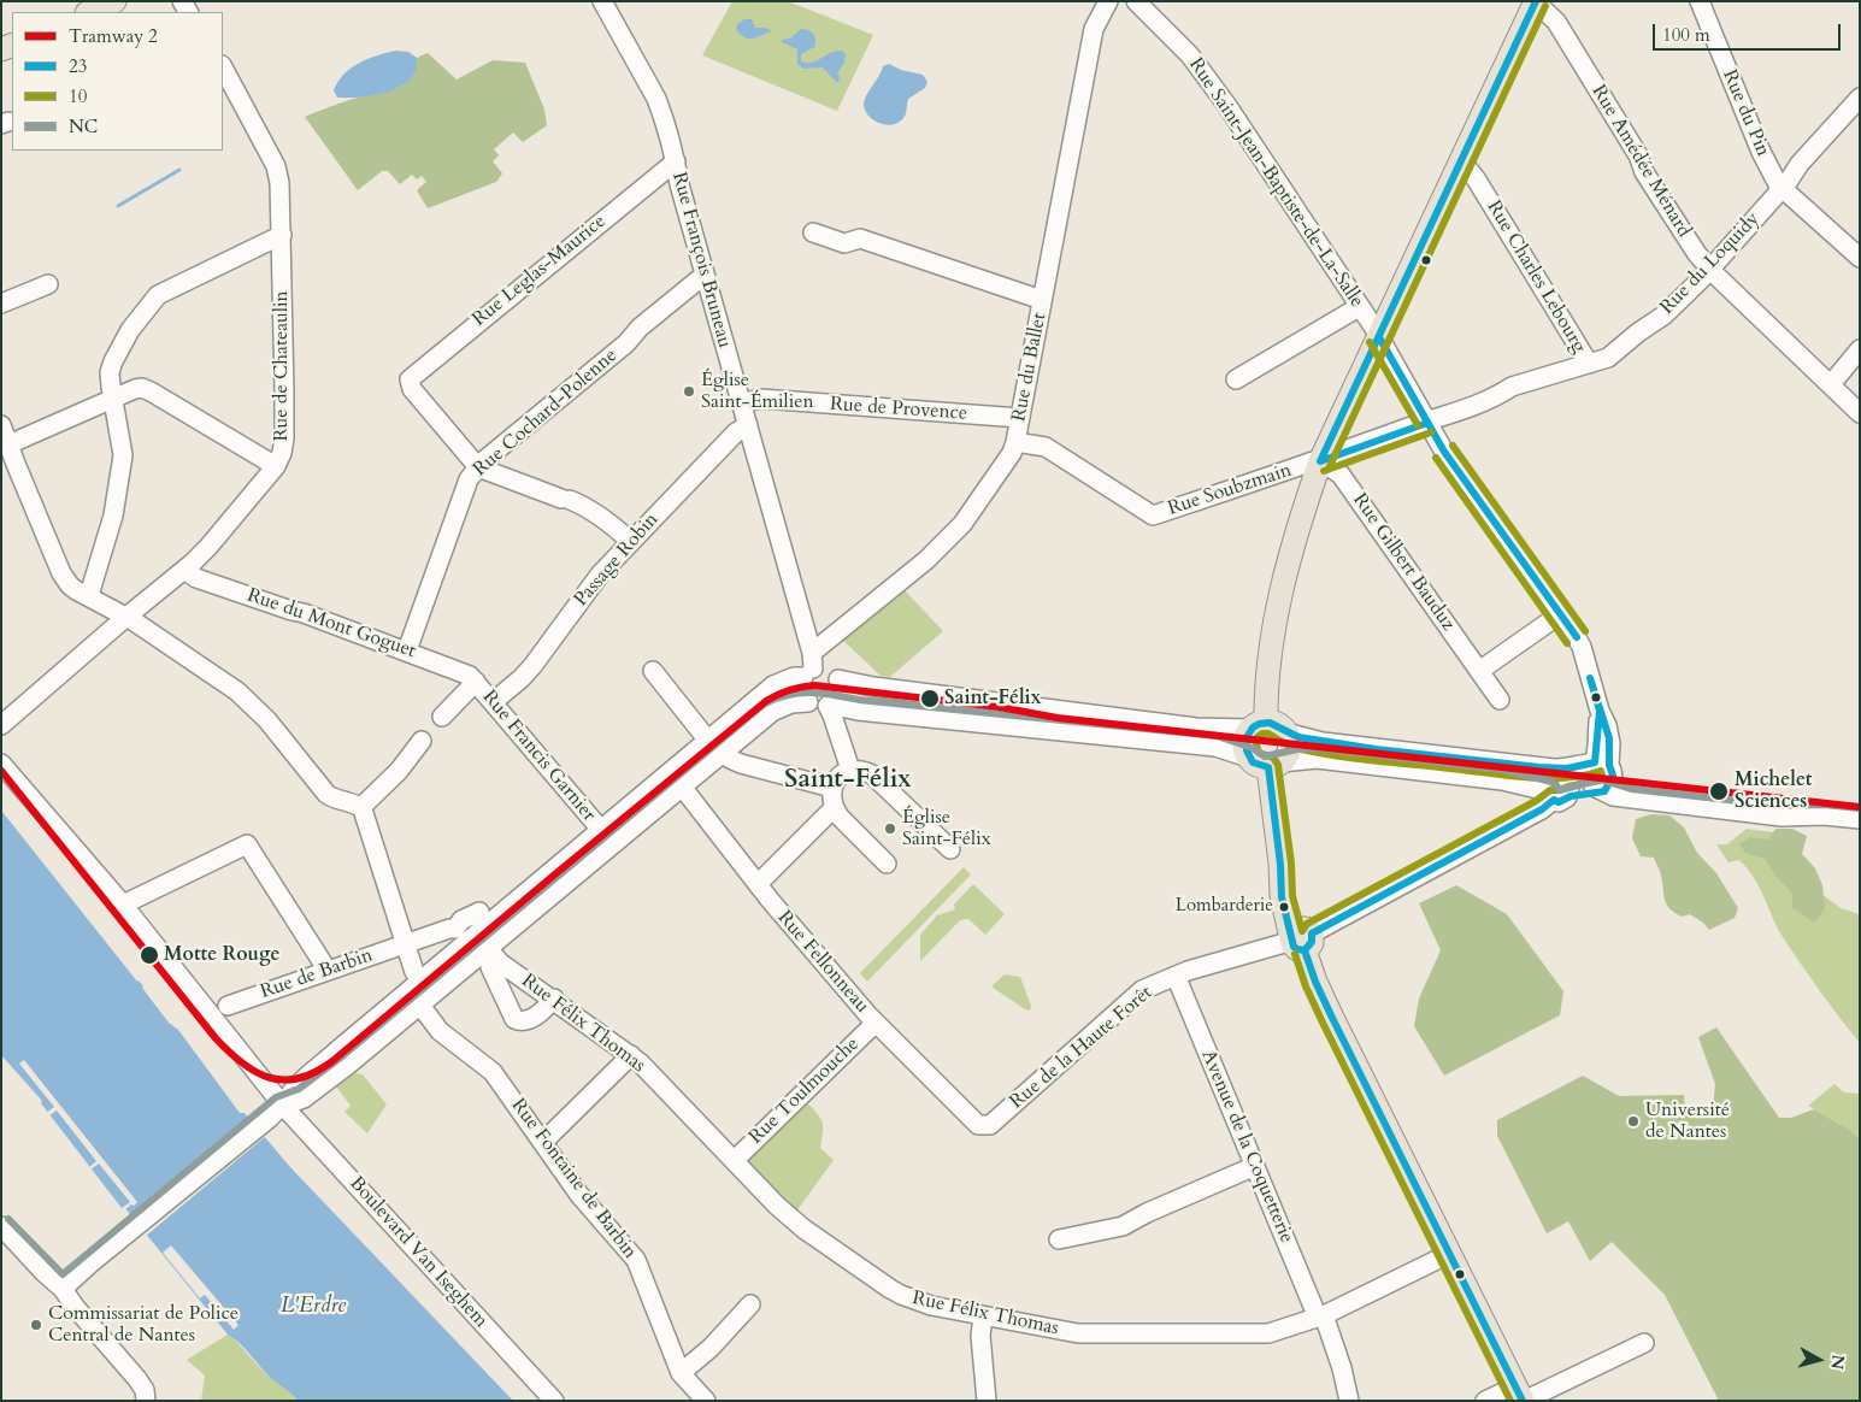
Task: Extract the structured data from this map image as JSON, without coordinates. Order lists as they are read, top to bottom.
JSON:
{
  "streets": {
    "street": [
      "Rue du Pin",
      "Rue Amédée Ménard",
      "Rue Saint-Jean-Baptiste-de-La-Salle",
      "Rue François Bruneau",
      "Rue du Loquidy",
      "Rue Leglas-Maurice",
      "Rue Charles Lebourg",
      "Rue de Chateaulin",
      "Rue du Ballet",
      "Rue de Provence",
      "Rue Cochard-Polenne",
      "Rue Soubzmain",
      "Passage Robin",
      "Rue Gilbert Bauduz",
      "Rue du Mont Goguet",
      "Rue Francis Garnier",
      "Rue Fellonneau",
      "Rue de Barbin",
      "Rue Félix Thomas",
      "Rue de la Haute Forêt",
      "Rue Toulmouche",
      "Avenue de la Coquetterie",
      "Rue Fontaine de Barbin",
      "Boulevard Van Iseghem"
    ]
  },
  "crossings": [
    ["Rue du Pin", "Rue du Loquidy"],
    ["Rue Amédée Ménard", "Rue du Loquidy"],
    ["Rue Saint-Jean-Baptiste-de-La-Salle", "Rue du Loquidy"],
    ["Rue François Bruneau", "Rue Leglas-Maurice"],
    ["Rue François Bruneau", "Rue du Ballet"],
    ["Rue François Bruneau", "Rue de Provence"],
    ["Rue François Bruneau", "Rue Cochard-Polenne"],
    ["Rue François Bruneau", "Passage Robin"],
    ["Rue du Loquidy", "Rue Charles Lebourg"],
    ["Rue du Loquidy", "Rue Soubzmain"],
    ["Rue du Loquidy", "Rue Gilbert Bauduz"],
    ["Rue Leglas-Maurice", "Rue Cochard-Polenne"],
    ["Rue de Chateaulin", "Rue du Mont Goguet"],
    ["Rue du Ballet", "Rue de Provence"],
    ["Rue du Ballet", "Rue Soubzmain"],
    ["Rue Cochard-Polenne", "Rue du Mont Goguet"],
    ["Rue Soubzmain", "Rue Gilbert Bauduz"],
    ["Passage Robin", "Rue Francis Garnier"],
    ["Rue du Mont Goguet", "Rue Francis Garnier"],
    ["Rue Fellonneau", "Rue de la Haute Forêt"],
    ["Rue Fellonneau", "Rue Toulmouche"],
    ["Rue Félix Thomas", "Rue Toulmouche"],
    ["Rue Félix Thomas", "Avenue de la Coquetterie"],
    ["Rue de la Haute Forêt", "Avenue de la Coquetterie"]
  ],
  "districts": ["Saint-Félix"],
  "water": ["L'Erdre"],
  "places": [
    "Église Saint-Émilien",
    "Saint-Félix",
    "Michelet Sciences",
    "Église Saint-Félix",
    "Lombarderie",
    "Motte Rouge",
    "Université de Nantes",
    "Commissariat de Police Central de Nantes"
  ],
  "lines": [
    "transit line 23",
    "transit line 10",
    "tram line 2",
    "transit line NC"
  ],
  "legend": [
    "Tramway 2",
    "23",
    "10",
    "NC"
  ],
  "scale_bar": "100 m",
  "north": "right"
}
